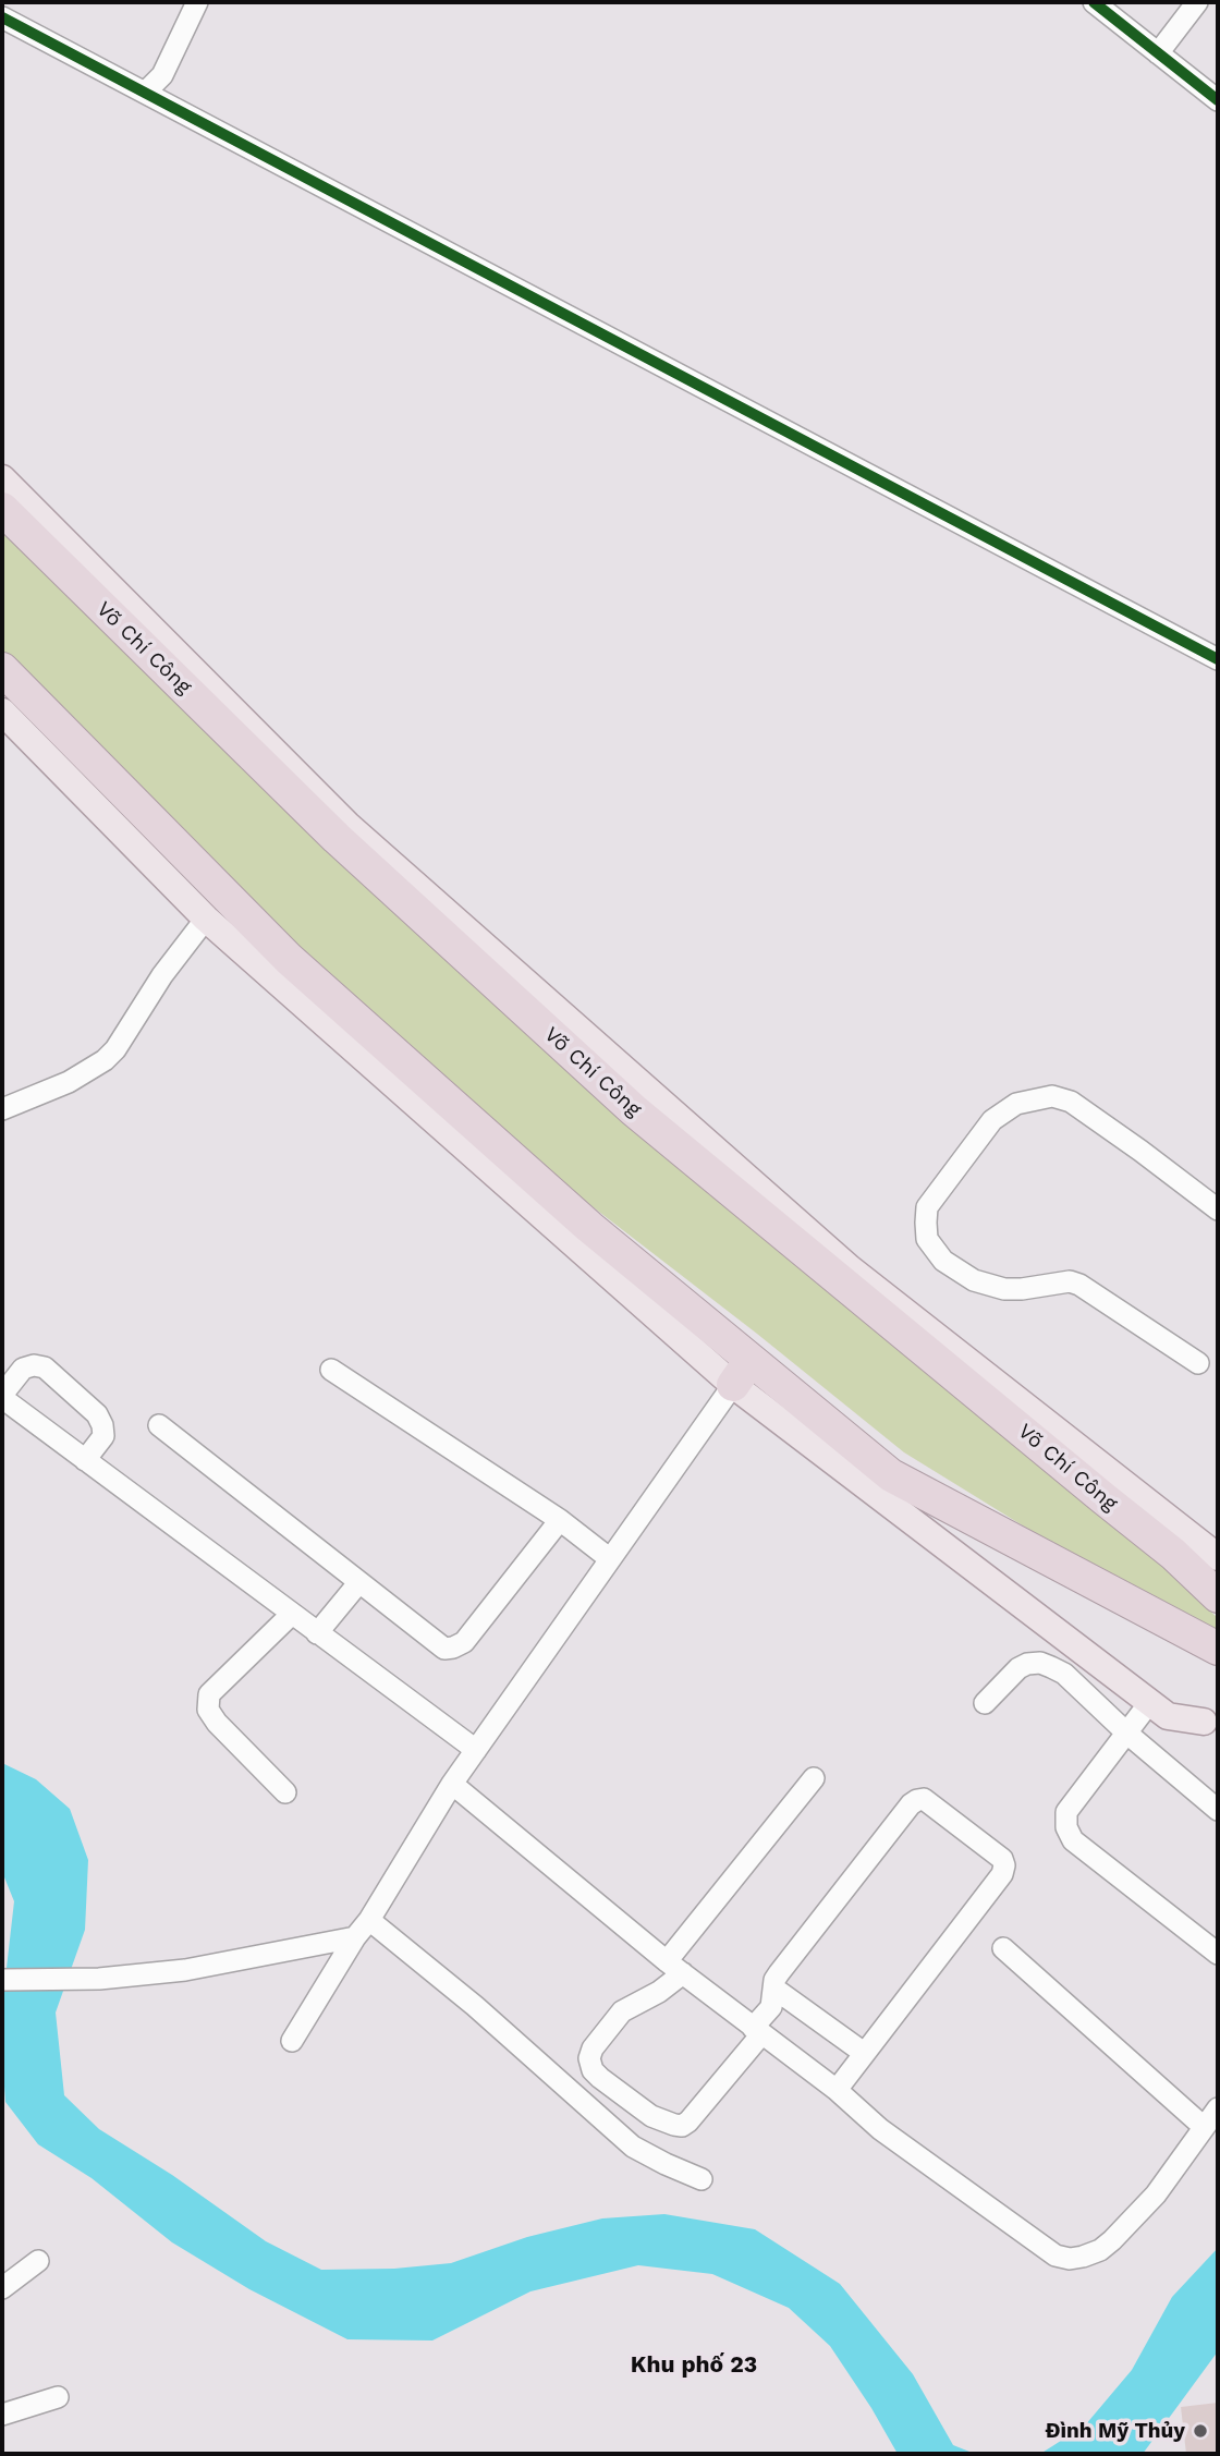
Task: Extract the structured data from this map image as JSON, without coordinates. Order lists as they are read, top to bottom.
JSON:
{
  "streets": {
    "highway": ["Võ Chí Công"]
  },
  "districts": ["Khu phố 23"],
  "places": ["Đình Mỹ Thủy"]
}
